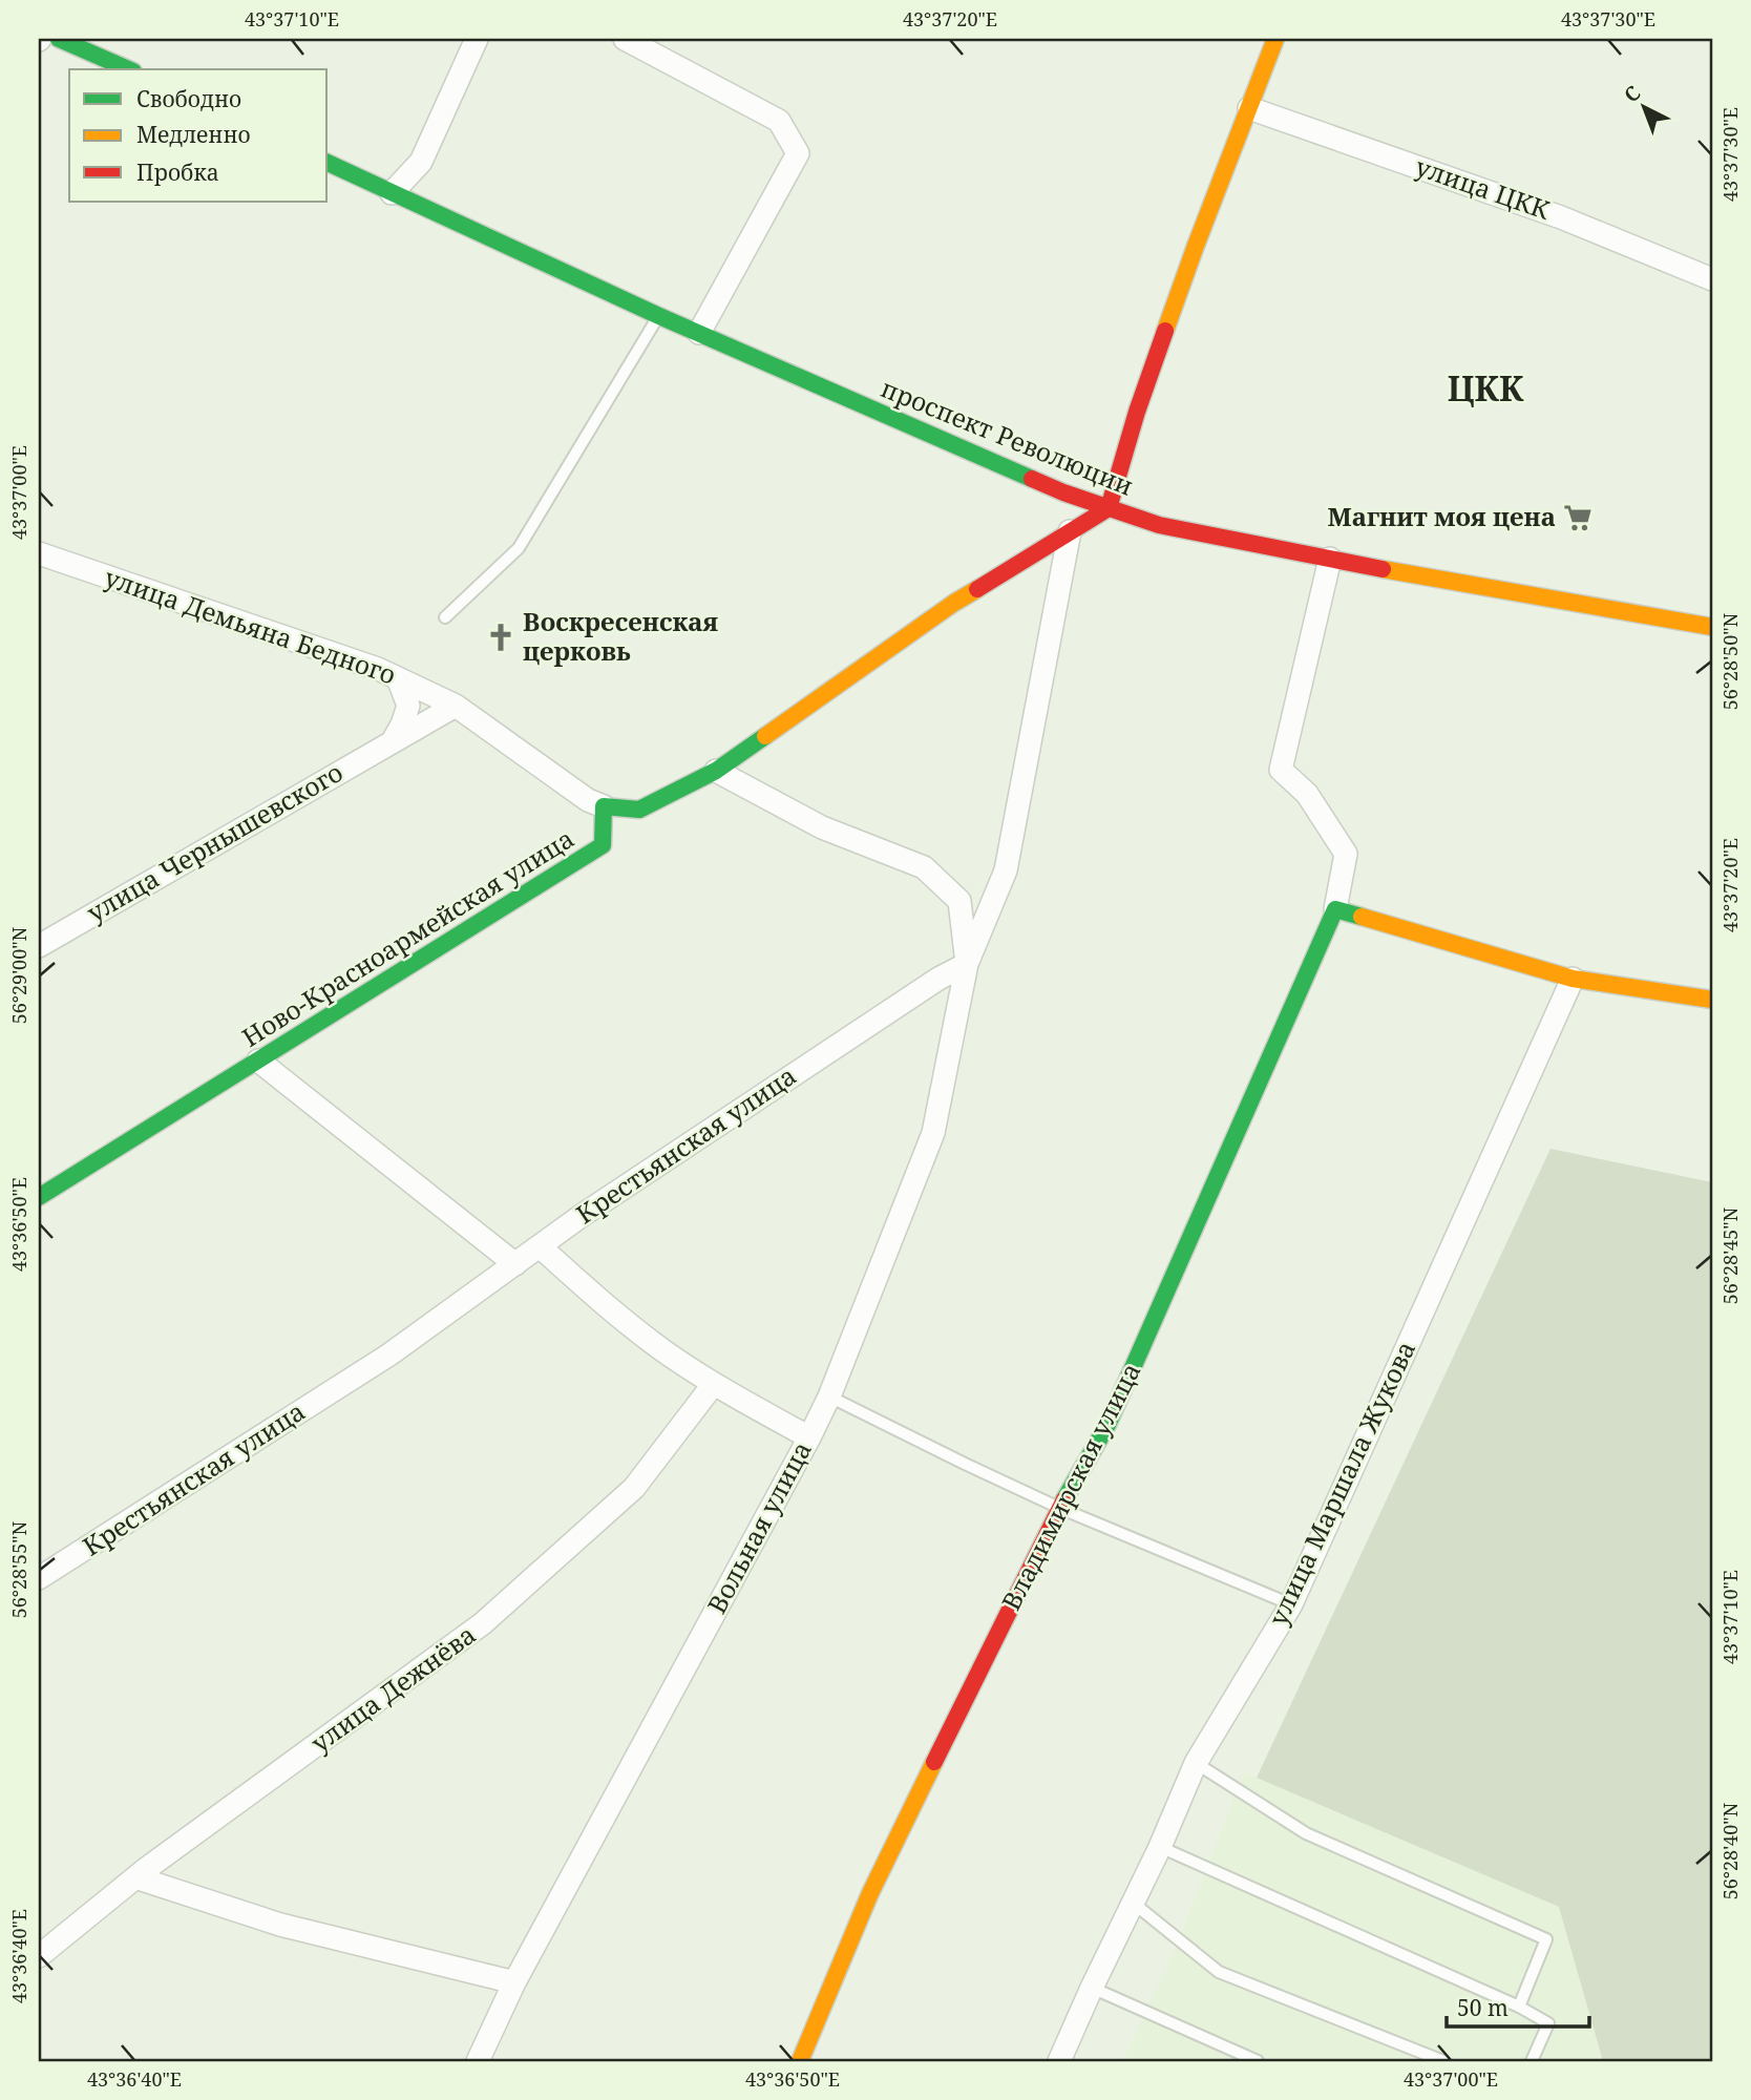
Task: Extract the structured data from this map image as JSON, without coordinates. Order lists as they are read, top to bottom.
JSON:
{
  "streets": {
    "street": [
      "улица ЦКК",
      "проспект Революции",
      "улица Демьяна Бедного",
      "улица Чернышевского",
      "Ново-Красноармейская улица",
      "Крестьянская улица",
      "улица Маршала Жукова",
      "Владимирская улица",
      "Вольная улица",
      "улица Дежнёва"
    ]
  },
  "crossings": [
    ["проспект Революции", "Владимирская улица"],
    ["улица Демьяна Бедного", "улица Чернышевского"],
    ["улица Демьяна Бедного", "Ново-Красноармейская улица"],
    ["Крестьянская улица", "Вольная улица"]
  ],
  "districts": ["ЦКК"],
  "places": {
    "supermarket": ["Магнит моя цена"],
    "church": ["Воскресенская церковь"]
  },
  "legend": ["Свободно", "Медленно", "Пробка"],
  "scale_bar": "50 m",
  "north": "top left",
  "coordinates": [
    "43°37'10\"E",
    "43°37'20\"E",
    "43°37'30\"E",
    "43°37'00\"E",
    "56°28'50\"N",
    "56°29'00\"N",
    "43°36'50\"E",
    "56°28'45\"N",
    "56°28'55\"N",
    "56°28'40\"N",
    "43°36'40\"E"
  ]
}
